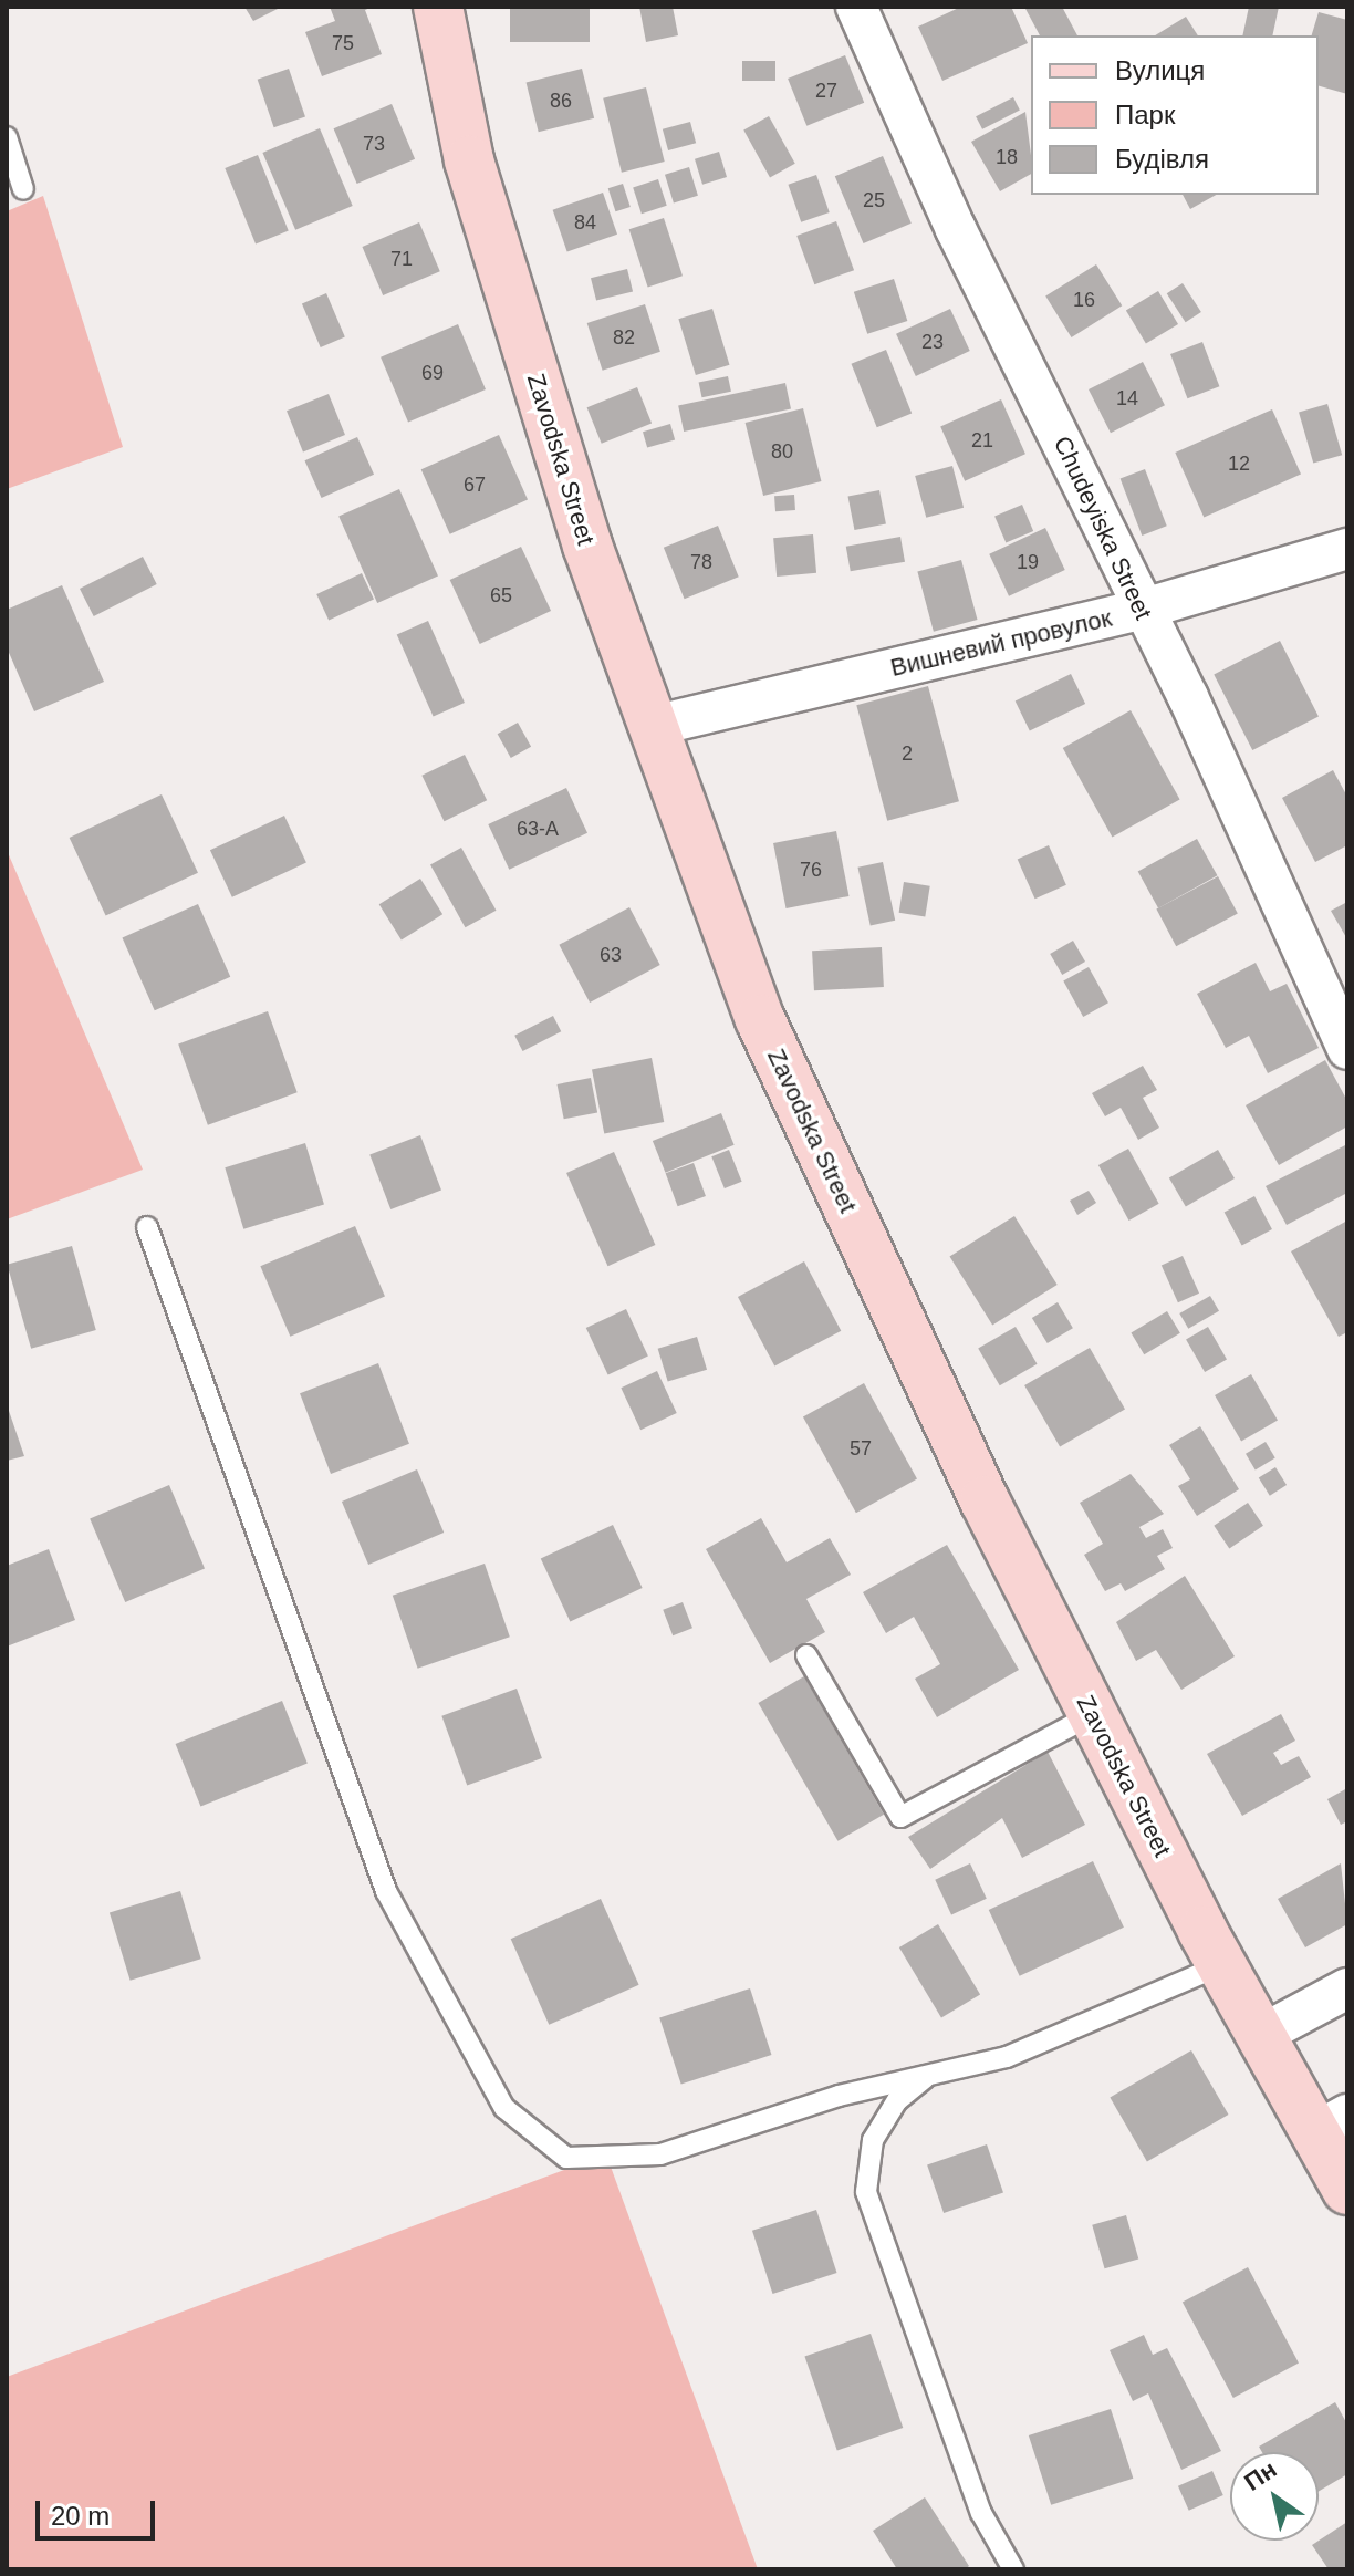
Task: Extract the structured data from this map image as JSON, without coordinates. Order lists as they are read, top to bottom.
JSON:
{
  "streets": {
    "main road": ["Zavodska Street"],
    "street": ["Chudeyiska Street", "Вишневий провулок"]
  },
  "crossings": [
    ["Zavodska Street", "Вишневий провулок"],
    ["Chudeyiska Street", "Вишневий провулок"]
  ],
  "house_numbers": [
    "75",
    "27",
    "86",
    "73",
    "18",
    "25",
    "84",
    "71",
    "16",
    "82",
    "23",
    "69",
    "14",
    "21",
    "80",
    "12",
    "67",
    "78",
    "19",
    "65",
    "2",
    "63-А",
    "76",
    "63",
    "57"
  ],
  "legend": ["Вулиця", "Парк", "Будівля"],
  "scale_bar": "20 m",
  "north": "top left"
}
